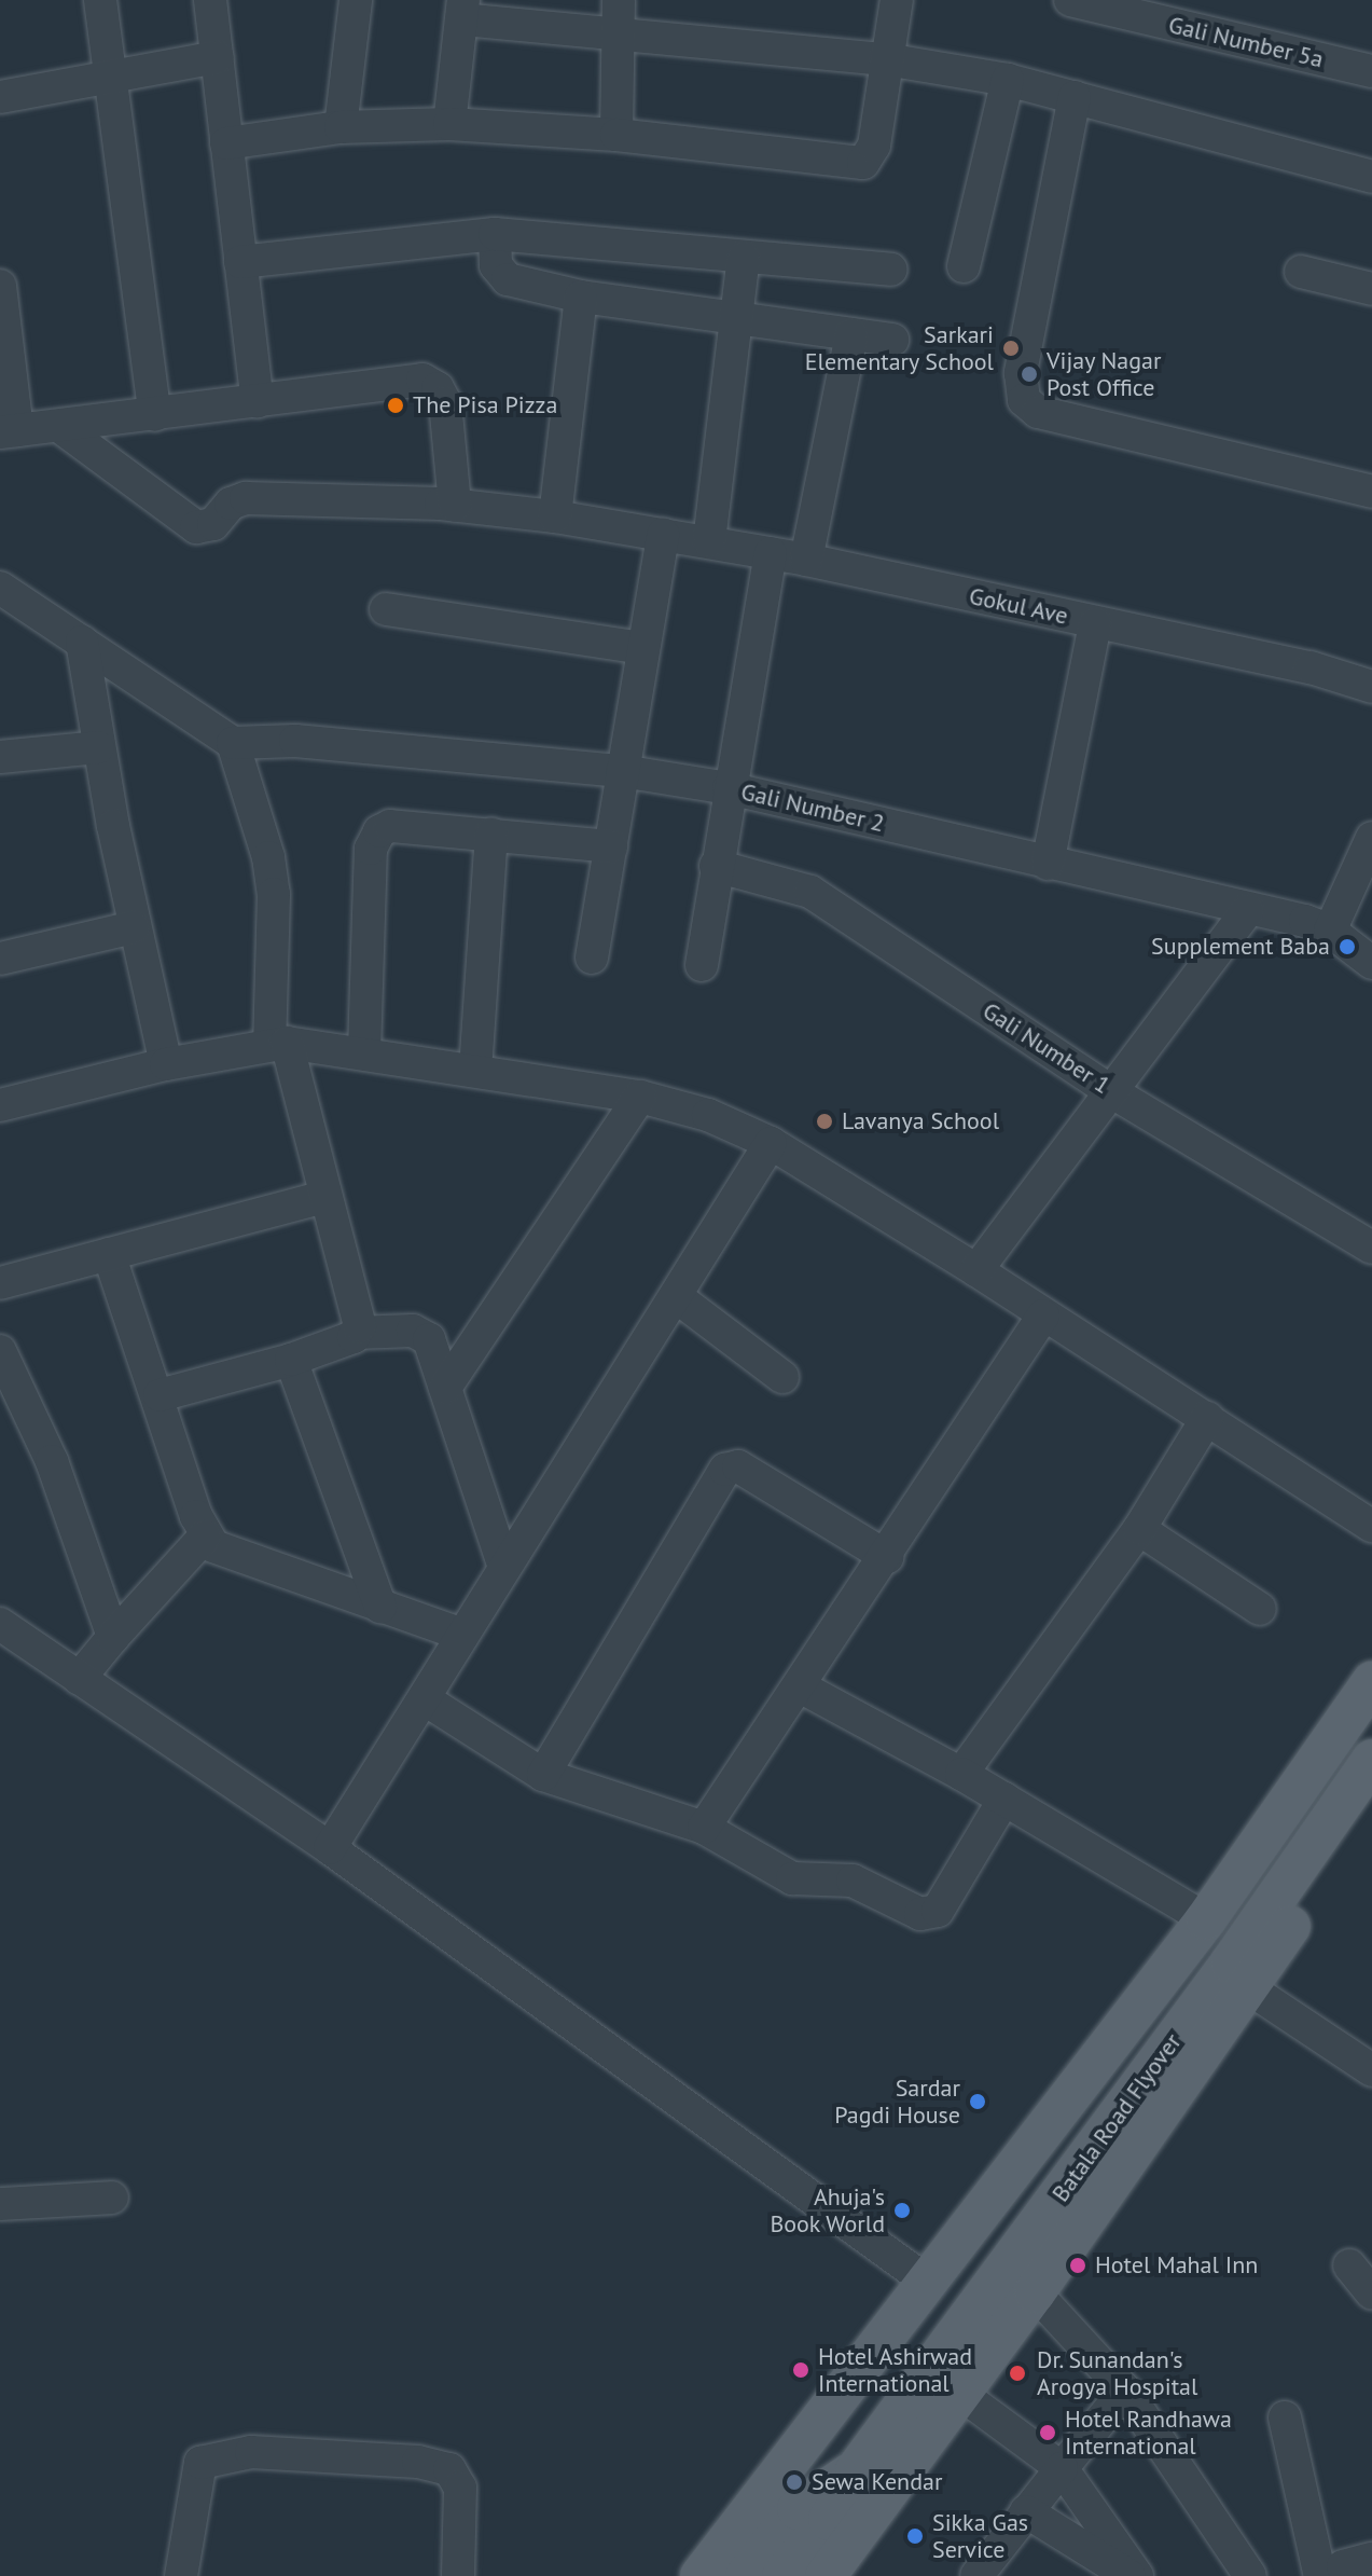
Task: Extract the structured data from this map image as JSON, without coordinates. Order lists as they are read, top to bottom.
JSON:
{
  "streets": {
    "main road": ["Batala Road Flyover"],
    "street": [
      "Gali Number 5a",
      "Gokul Ave",
      "Gali Number 2",
      "Gali Number 1"
    ]
  },
  "places": [
    "Sarkari Elementary School",
    "Vijay Nagar Post Office",
    "The Pisa Pizza",
    "Supplement Baba",
    "Lavanya School",
    "Sardar Pagdi House",
    "Ahuja's Book World",
    "Hotel Mahal Inn",
    "Hotel Ashirwad International",
    "Dr. Sunandan's Arogya Hospital",
    "Hotel Randhawa International",
    "Sewa Kendar",
    "Sikka Gas Service"
  ]
}
